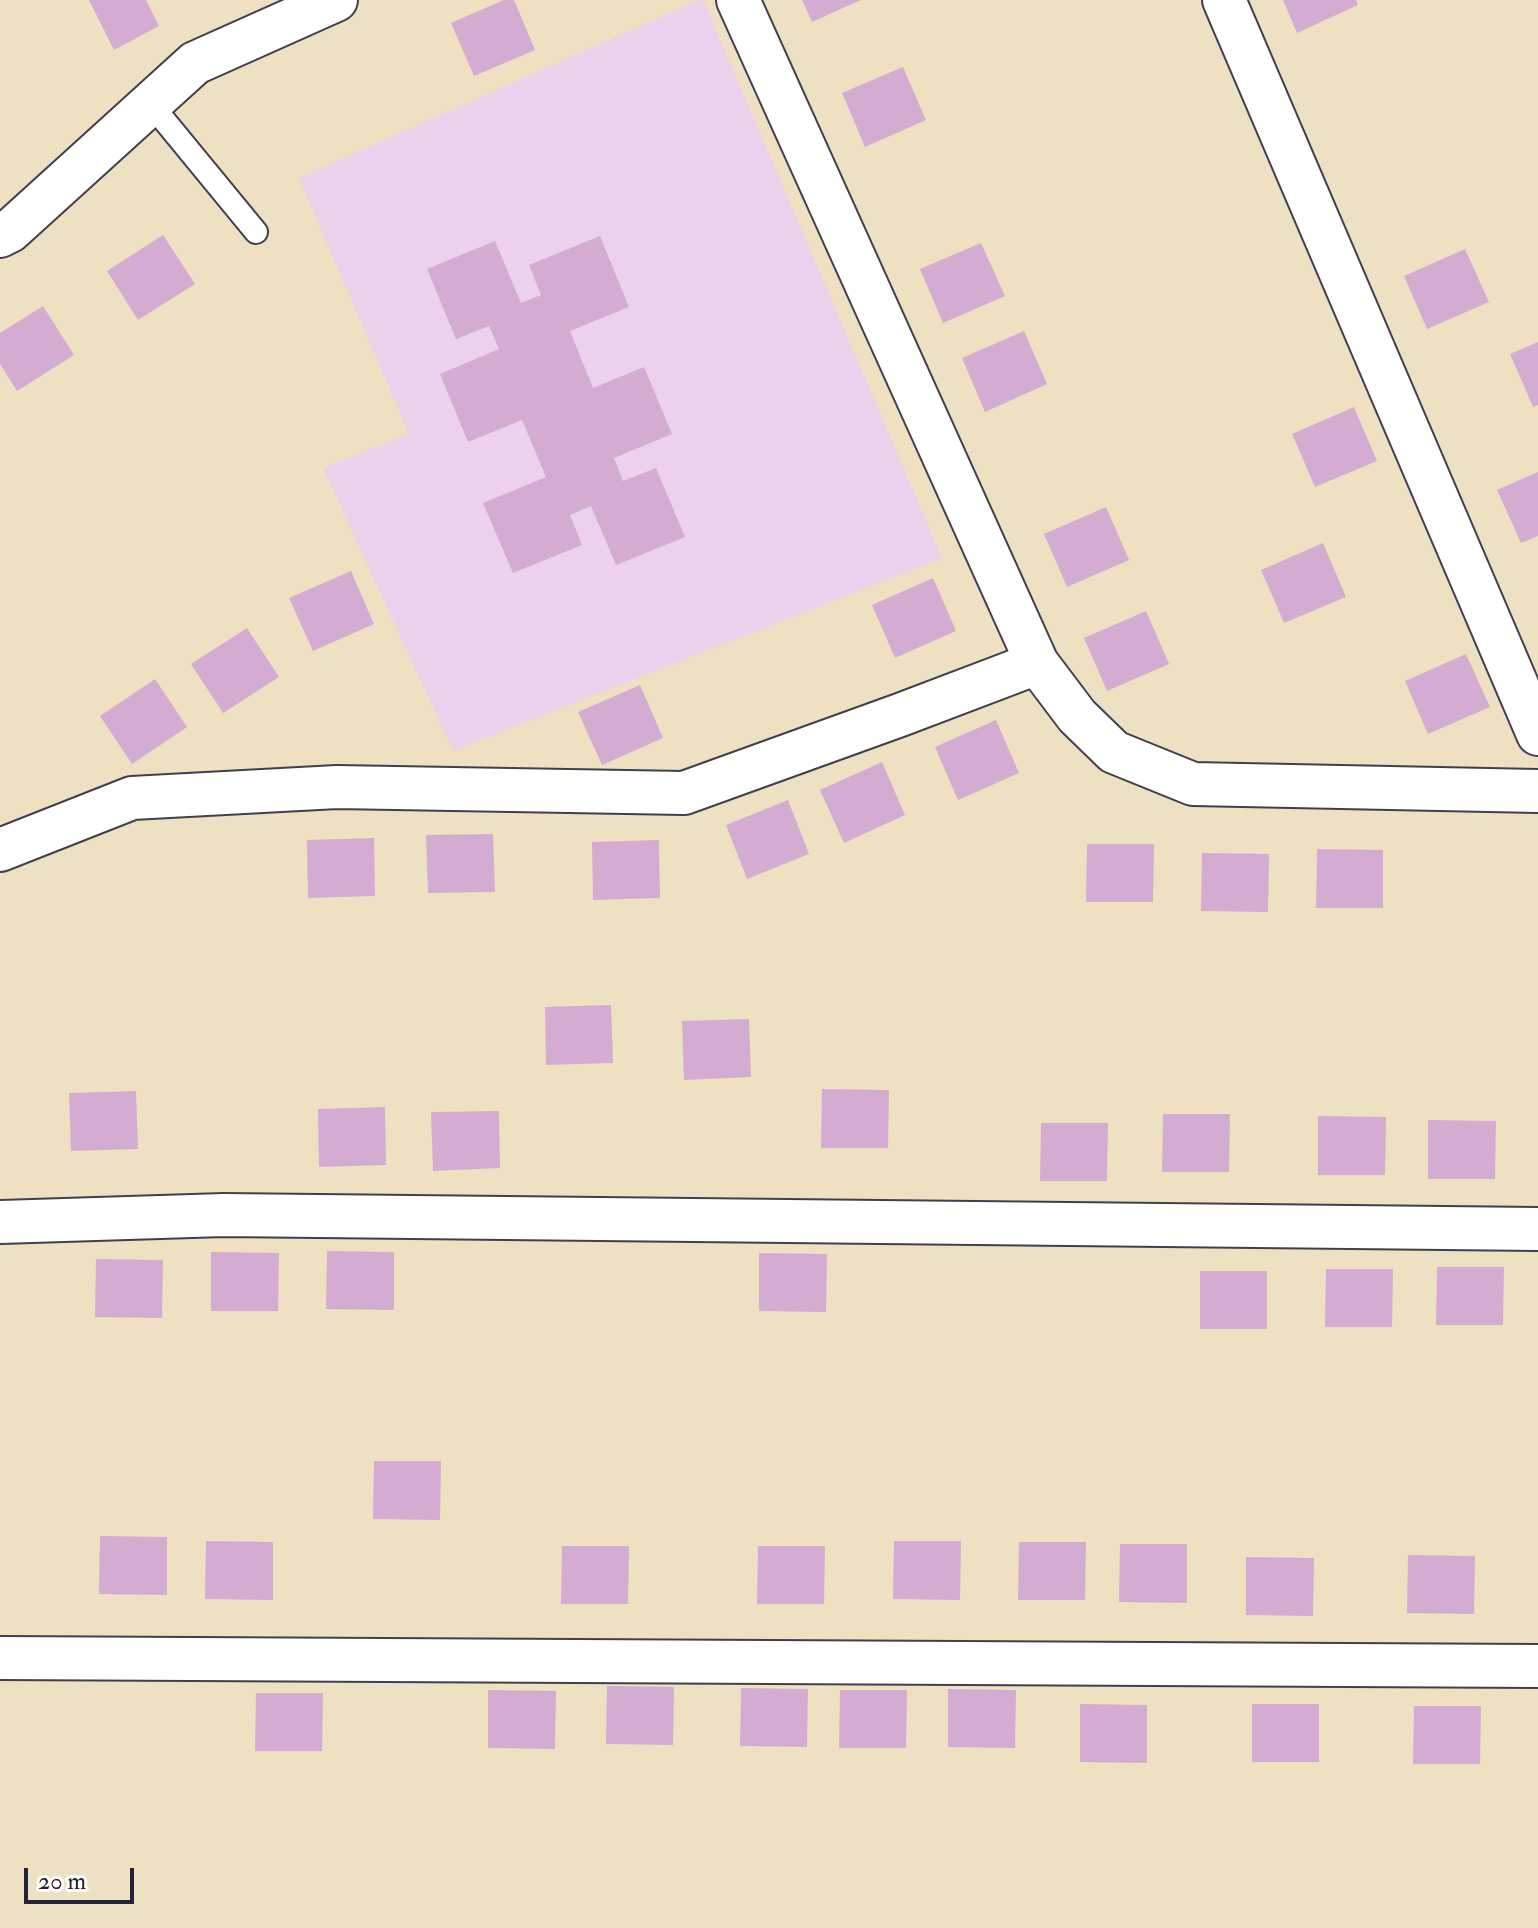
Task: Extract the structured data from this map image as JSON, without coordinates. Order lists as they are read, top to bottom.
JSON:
{
  "scale_bar": "20 m"
}
